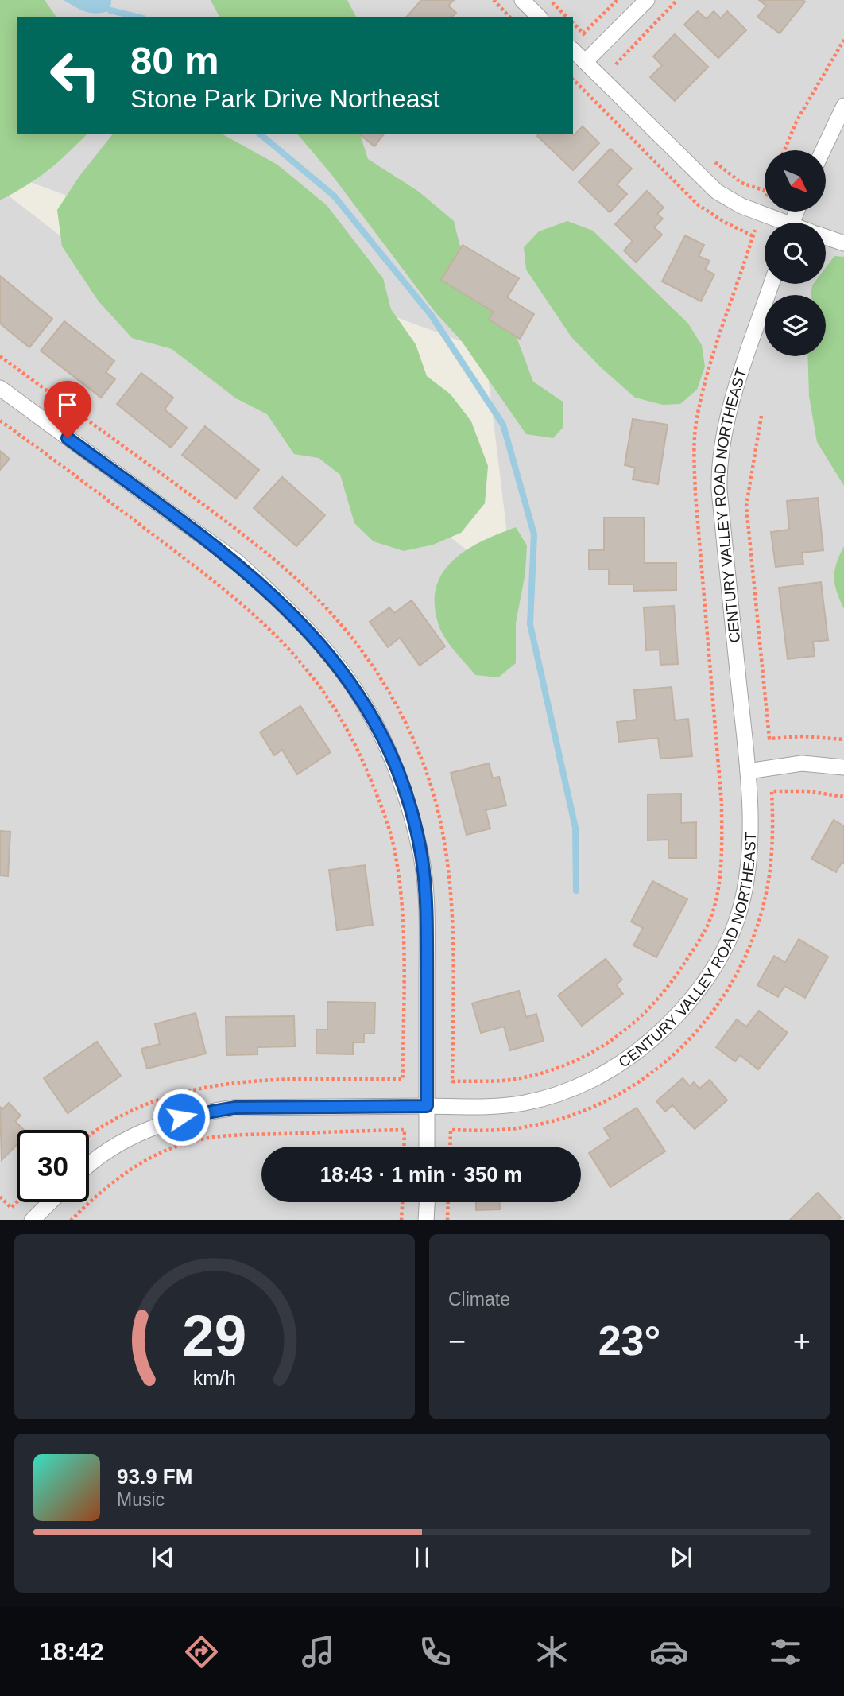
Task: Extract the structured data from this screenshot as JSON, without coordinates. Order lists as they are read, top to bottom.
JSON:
{
  "streets": {
    "street": ["CENTURY VALLEY ROAD NORTHEAST"]
  },
  "north": "bottom right",
  "page": {
    "turn": ["80 m", "Stone Park Drive Northeast"],
    "limit": "30",
    "trip": "18:43 · 1 min · 350 m",
    "tile": "Climate",
    "heat": ["−", "23°", "+"],
    "song": ["93.9 FM", "Music"],
    "tabs": "18:42",
    "gauge": ["29", "km/h"]
  }
}
